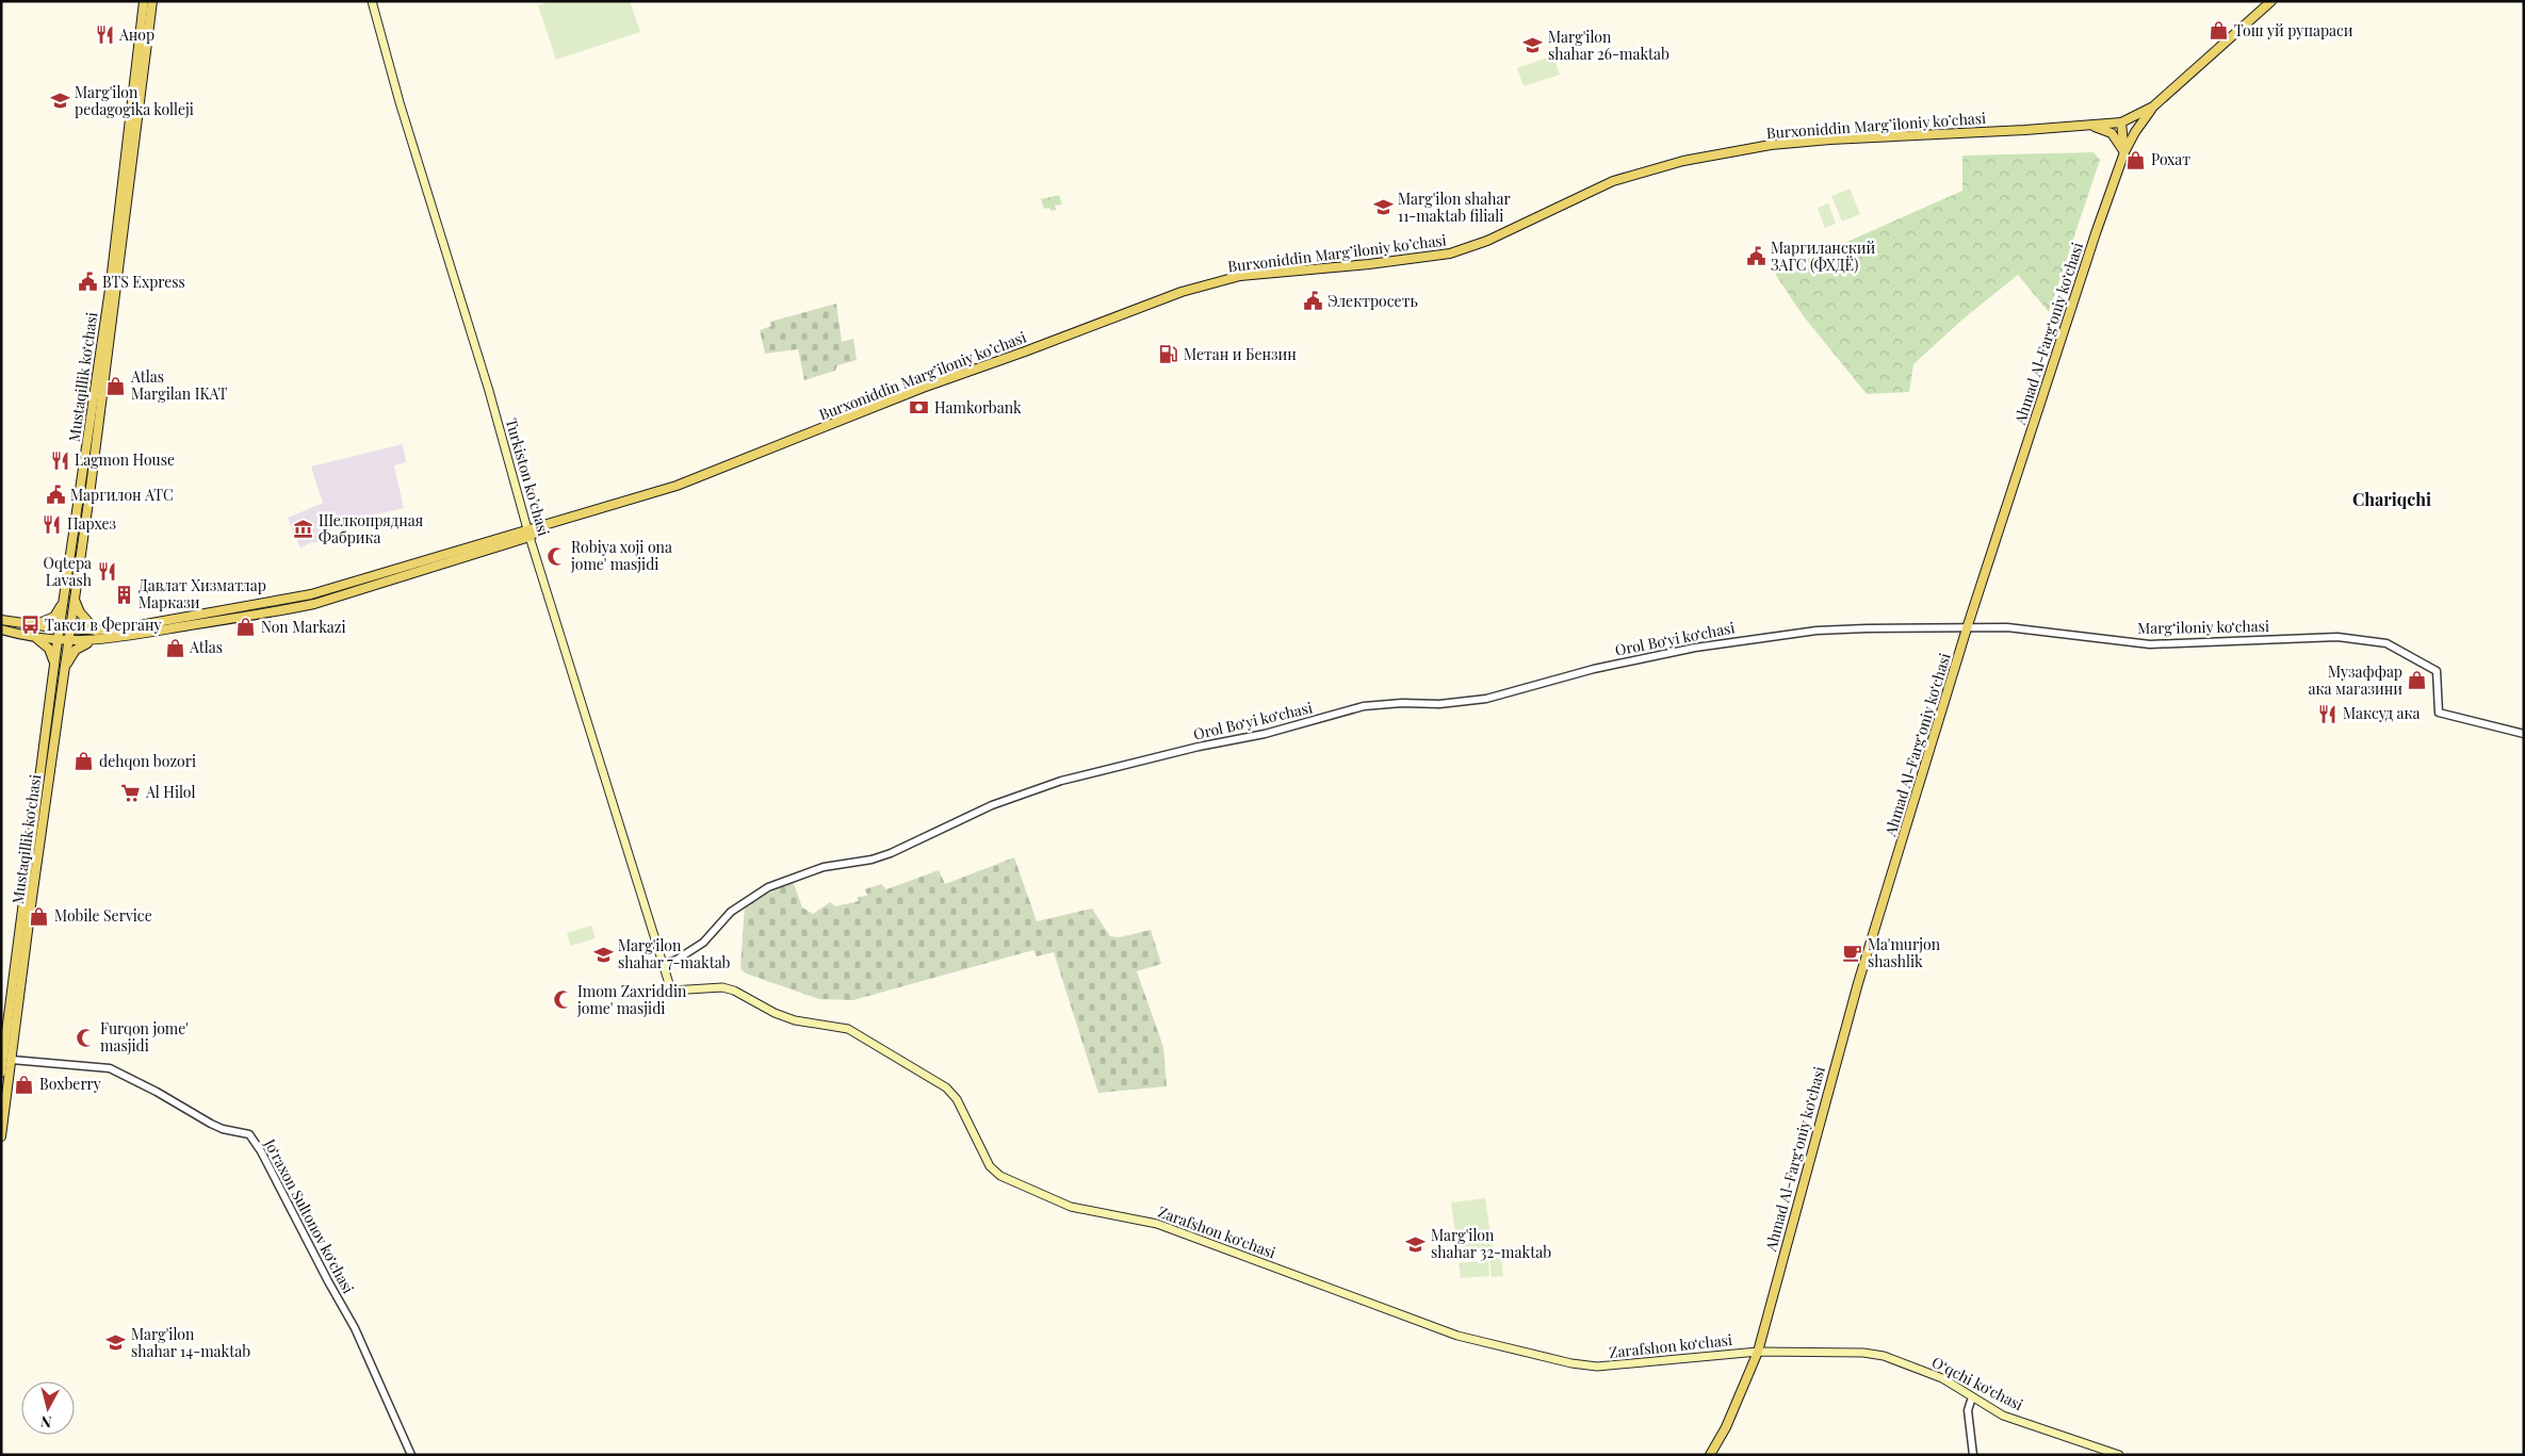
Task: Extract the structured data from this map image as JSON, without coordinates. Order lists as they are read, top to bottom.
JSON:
{
  "streets": {
    "main road": [
      "Burxoniddin Marg’iloniy ko’chasi",
      "Ahmad Al-Fargʻoniy koʻchasi",
      "Mustaqillik koʻchasi",
      "Turkiston ko’chasi",
      "Zarafshon koʻchasi",
      "Oʻqchi koʻchasi"
    ],
    "street": ["Margʻiloniy koʻchasi", "Orol Boʻyi koʻchasi", "Joʻraxon Sultonov koʻchasi"]
  },
  "crossings": [
    ["Burxoniddin Marg’iloniy ko’chasi", "Ahmad Al-Fargʻoniy koʻchasi"],
    ["Burxoniddin Marg’iloniy ko’chasi", "Mustaqillik koʻchasi"],
    ["Burxoniddin Marg’iloniy ko’chasi", "Turkiston ko’chasi"],
    ["Ahmad Al-Fargʻoniy koʻchasi", "Margʻiloniy koʻchasi"],
    ["Ahmad Al-Fargʻoniy koʻchasi", "Zarafshon koʻchasi"],
    ["Ahmad Al-Fargʻoniy koʻchasi", "Oʻqchi koʻchasi"],
    ["Mustaqillik koʻchasi", "Joʻraxon Sultonov koʻchasi"],
    ["Turkiston ko’chasi", "Orol Boʻyi koʻchasi"],
    ["Turkiston ko’chasi", "Zarafshon koʻchasi"],
    ["Margʻiloniy koʻchasi", "Orol Boʻyi koʻchasi"],
    ["Zarafshon koʻchasi", "Oʻqchi koʻchasi"]
  ],
  "districts": ["Chariqchi"],
  "places": {
    "shop": [
      "Тош уй рупараси",
      "Рохат",
      "Atlas Margilan IKAT",
      "Non Markazi",
      "Atlas",
      "Музаффар ака магазини",
      "dehqon bozori",
      "Mobile Service",
      "Boxberry"
    ],
    "restaurant": [
      "Анор",
      "Lagmon House",
      "Пархез",
      "Oqtepa Lavash",
      "Максуд ака"
    ],
    "school or university": [
      "Marg'ilon shahar 26-maktab",
      "Marg'ilon pedagogika kolleji",
      "Marg'ilon shahar 11-maktab filiali",
      "Marg'ilon shahar 7-maktab",
      "Marg'ilon shahar 32-maktab",
      "Marg'ilon shahar 14-maktab"
    ],
    "public building": [
      "Маргиланский ЗАГС (ФХДЁ)",
      "BTS Express",
      "Электросеть",
      "Маргилон АТС"
    ],
    "fuel station": ["Метан и Бензин"],
    "bank": ["Hamkorbank"],
    "museum": ["Шелкопрядная Фабрика"],
    "mosque": ["Robiya xoji ona jome' masjidi", "Imom Zaxriddin jome' masjidi", "Furqon jome' masjidi"],
    "building": ["Давлат Хизматлар Маркази"],
    "bus stop": ["Такси в Фергану"],
    "supermarket": ["Al Hilol"],
    "cafe": ["Ma'murjon shashlik"]
  },
  "north": "bottom"
}
